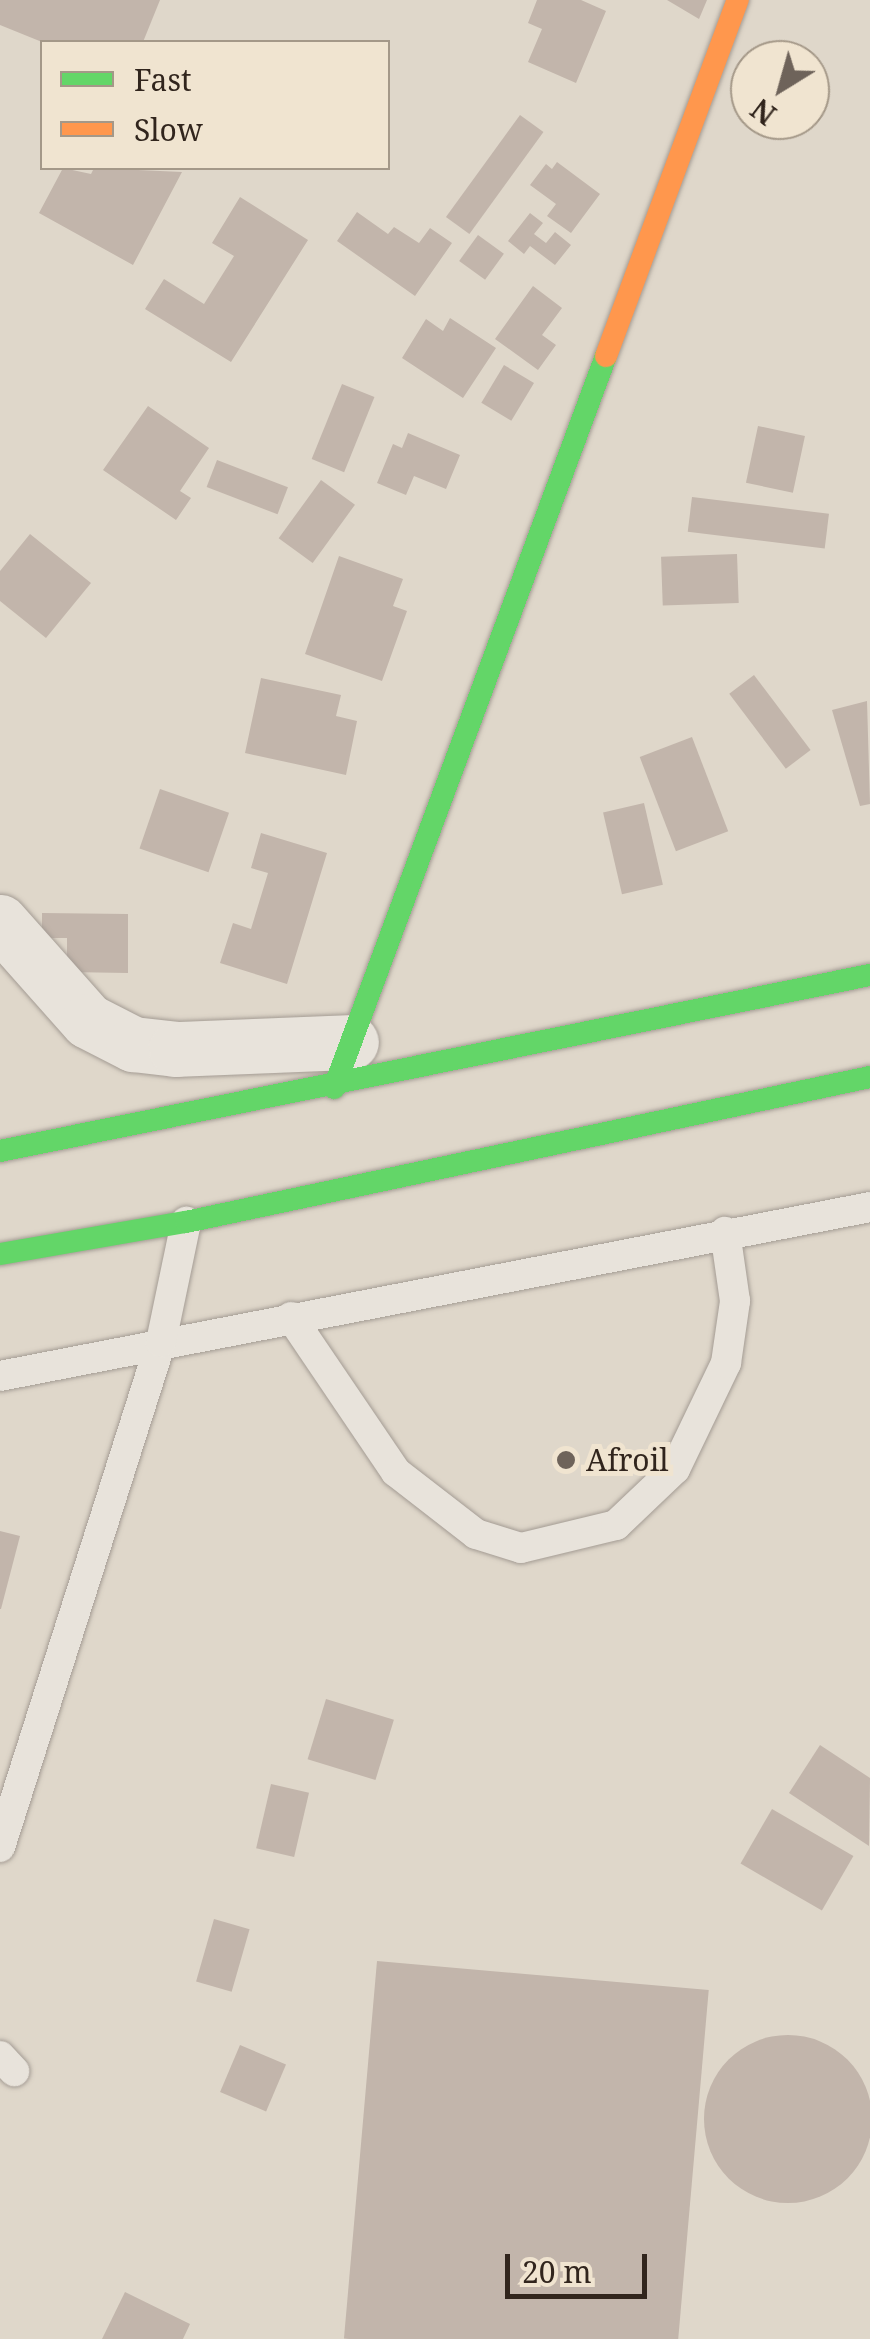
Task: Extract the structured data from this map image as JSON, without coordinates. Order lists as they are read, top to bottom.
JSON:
{
  "places": ["Afroil"],
  "legend": ["Fast", "Slow"],
  "scale_bar": "20 m",
  "north": "bottom left"
}
